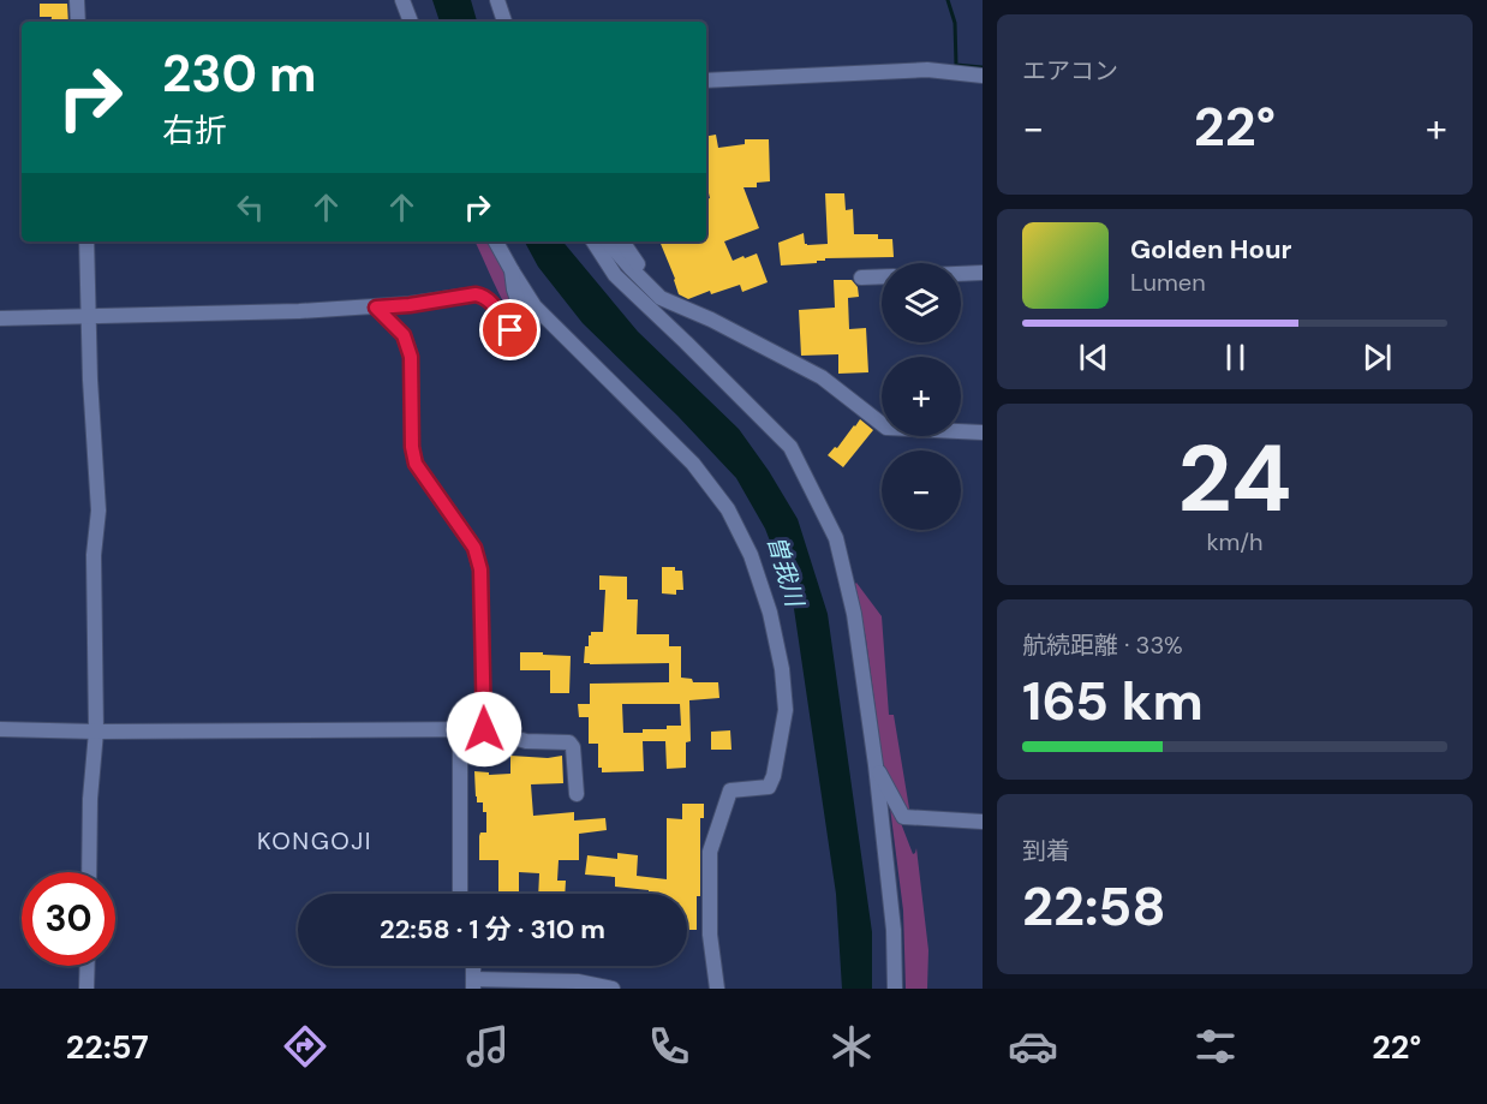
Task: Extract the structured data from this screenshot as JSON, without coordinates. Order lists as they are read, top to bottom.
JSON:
{
  "districts": ["KONGOJI"],
  "water": ["曽我川"],
  "page": {
    "tile": [
      "エアコン",
      ["24", "km/h"],
      ["航続距離 · 33%", "165 km"],
      ["到着", "22:58"]
    ],
    "turn": ["230 m", "右折"],
    "heat": ["−", "22°", "+"],
    "song": ["Golden Hour", "Lumen"],
    "map_buttons": ["+", "−"],
    "limit": "30",
    "trip": "22:58 · 1 分 · 310 m",
    "tabs": ["22:57", "22°"]
  }
}
